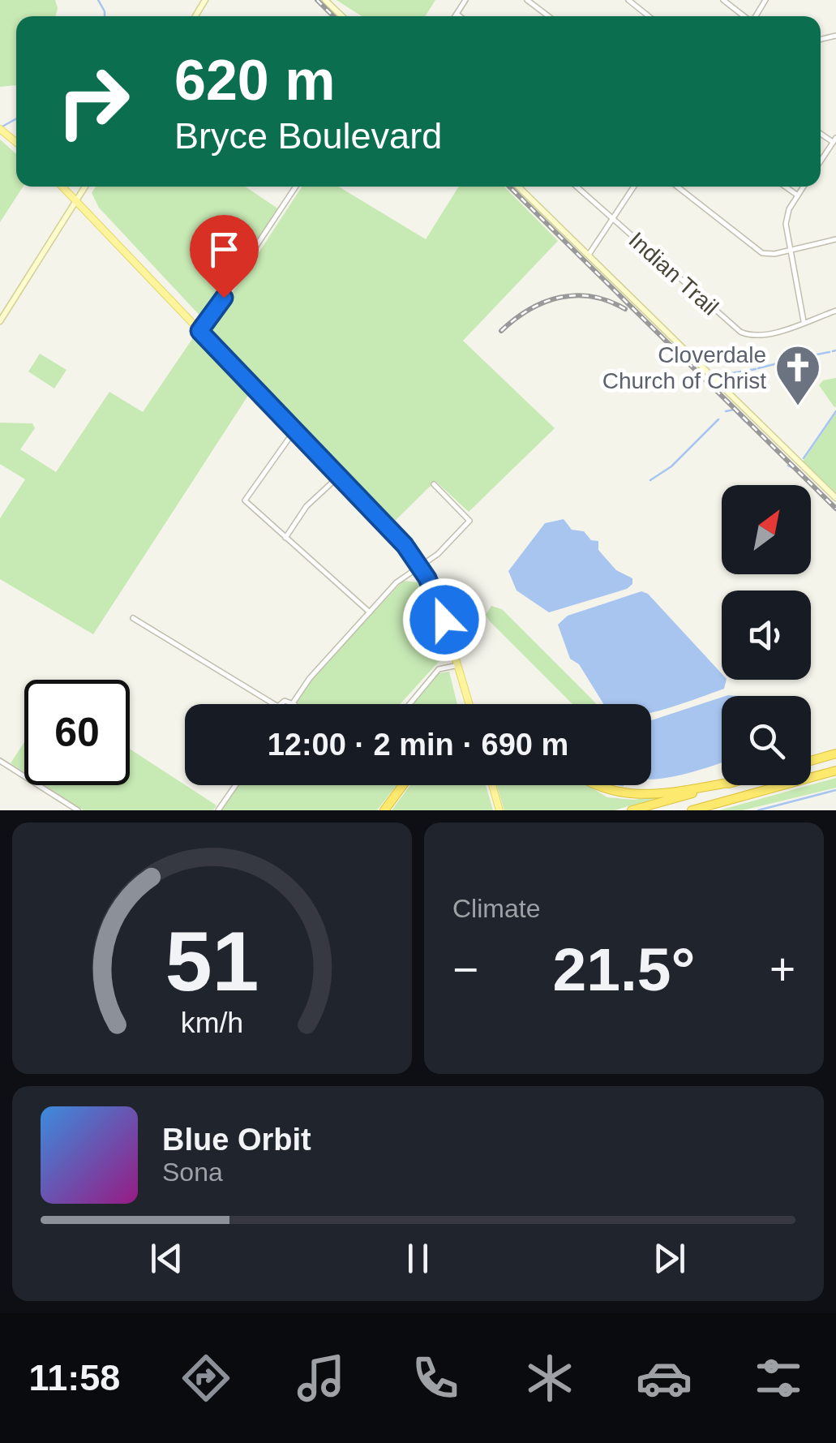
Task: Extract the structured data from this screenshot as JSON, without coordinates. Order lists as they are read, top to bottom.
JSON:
{
  "streets": {
    "street": ["Indian Trail"]
  },
  "places": {
    "church": ["Cloverdale Church of Christ"]
  },
  "north": "top right",
  "page": {
    "turn": ["620 m", "Bryce Boulevard"],
    "limit": "60",
    "trip": "12:00 · 2 min · 690 m",
    "tile": "Climate",
    "heat": ["−", "21.5°", "+"],
    "song": ["Blue Orbit", "Sona"],
    "tabs": "11:58",
    "gauge": ["51", "km/h"]
  }
}
